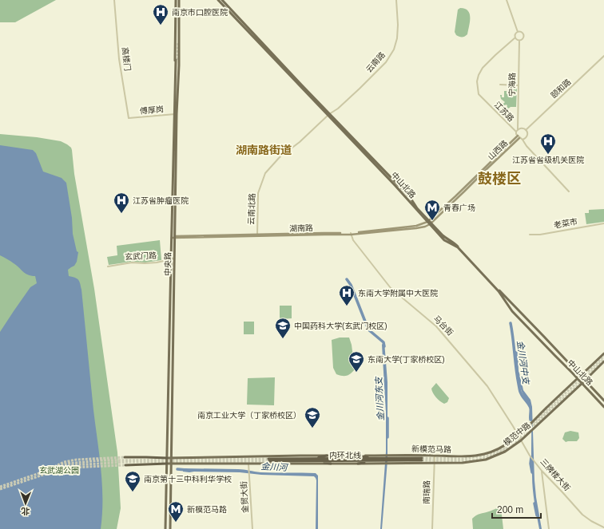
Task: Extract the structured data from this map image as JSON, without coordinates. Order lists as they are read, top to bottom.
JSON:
{
  "streets": {
    "highway": ["内环北线"],
    "main road": [
      "山西路",
      "中山北路",
      "湖南路",
      "中央路",
      "模范中路",
      "新模范马路"
    ],
    "street": [
      "高楼门",
      "云南路",
      "宁海路",
      "颐和路",
      "傅厚岗",
      "江苏路",
      "云南北路",
      "老菜市",
      "玄武门路",
      "马台街",
      "三牌楼大街",
      "南瑞路",
      "金贸大街"
    ]
  },
  "crossings": [
    ["高楼门", "傅厚岗"],
    ["云南路", "中山北路"],
    ["云南路", "云南北路"],
    ["宁海路", "颐和路"],
    ["宁海路", "江苏路"],
    ["宁海路", "山西路"],
    ["颐和路", "江苏路"],
    ["颐和路", "山西路"],
    ["傅厚岗", "中央路"],
    ["江苏路", "山西路"],
    ["山西路", "中山北路"],
    ["山西路", "湖南路"],
    ["中山北路", "云南北路"],
    ["中山北路", "湖南路"],
    ["中山北路", "模范中路"],
    ["云南北路", "湖南路"],
    ["湖南路", "中央路"],
    ["湖南路", "马台街"],
    ["玄武门路", "中央路"],
    ["马台街", "模范中路"],
    ["马台街", "新模范马路"],
    ["马台街", "三牌楼大街"],
    ["模范中路", "新模范马路"],
    ["模范中路", "三牌楼大街"],
    ["模范中路", "南瑞路"],
    ["新模范马路", "内环北线"],
    ["新模范马路", "三牌楼大街"],
    ["新模范马路", "南瑞路"]
  ],
  "districts": ["湖南路街道", "鼓楼区"],
  "water": ["金川河中支", "金川河东支", "金川河"],
  "parks": ["玄武湖公园"],
  "places": {
    "hospital": [
      "南京市口腔医院",
      "江苏省省级机关医院",
      "江苏省肿瘤医院",
      "东南大学附属中大医院"
    ],
    "metro station": ["青春广场", "新模范马路"],
    "school or university": [
      "中国药科大学(玄武门校区)",
      "东南大学(丁家桥校区)",
      "南京工业大学（丁家桥校区）",
      "南京第十三中科利华学校"
    ]
  },
  "scale_bar": "200 m",
  "north": "bottom"
}
